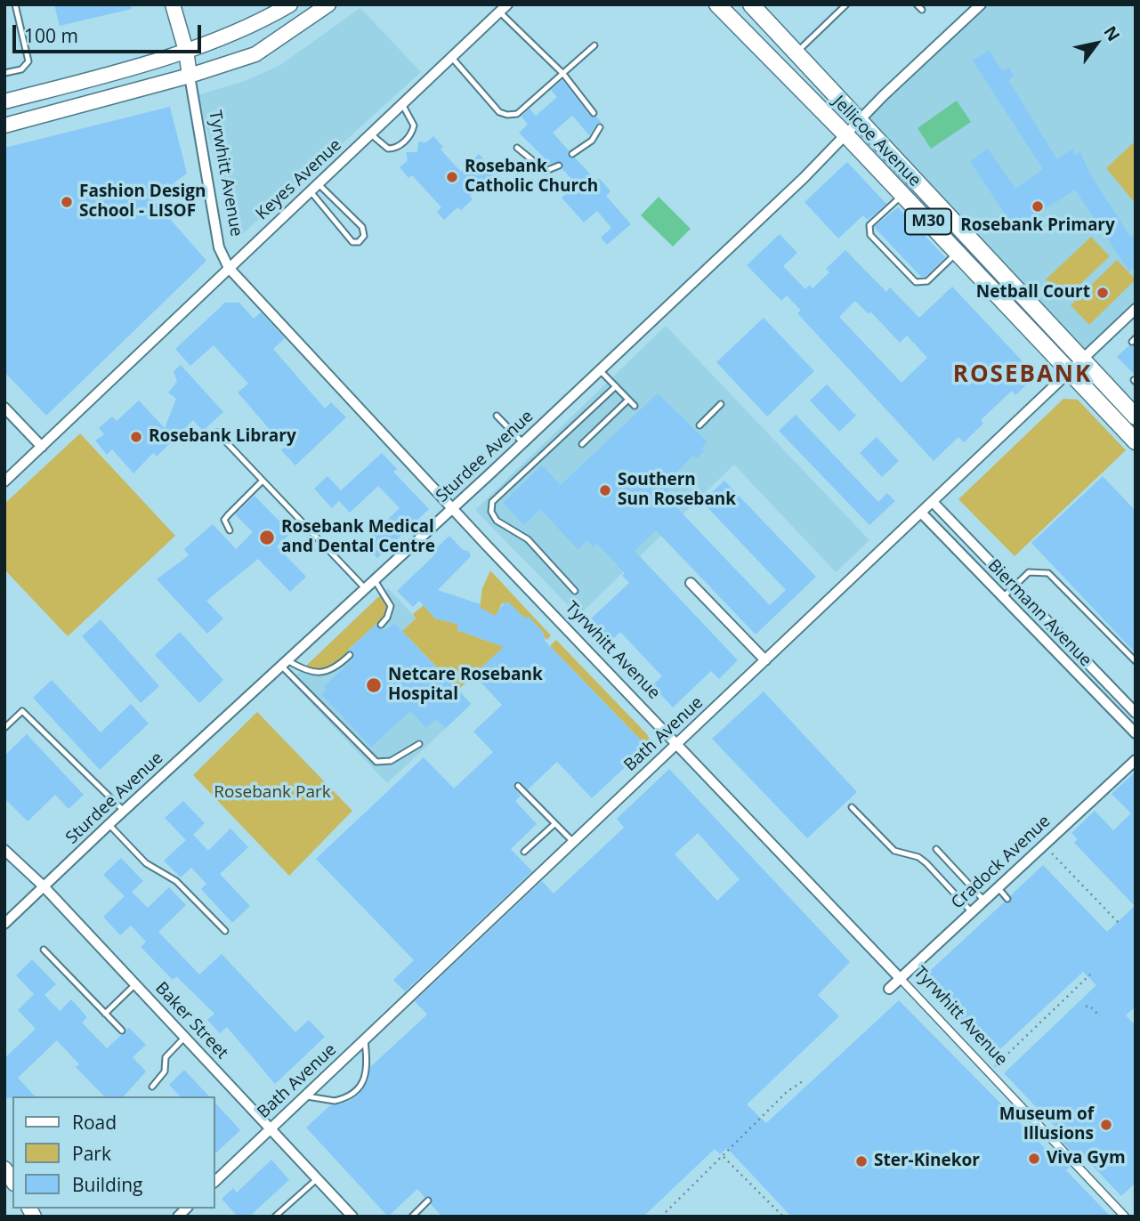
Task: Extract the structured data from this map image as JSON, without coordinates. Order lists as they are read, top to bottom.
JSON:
{
  "streets": {
    "main road": ["Jellicoe Avenue", "Tyrwhitt Avenue", "M30"],
    "street": [
      "Keyes Avenue",
      "Sturdee Avenue",
      "Biermann Avenue",
      "Bath Avenue",
      "Cradock Avenue",
      "Baker Street"
    ]
  },
  "crossings": [
    ["Jellicoe Avenue", "Sturdee Avenue"],
    ["Jellicoe Avenue", "Bath Avenue"],
    ["Tyrwhitt Avenue", "Keyes Avenue"],
    ["Tyrwhitt Avenue", "Sturdee Avenue"],
    ["Tyrwhitt Avenue", "Bath Avenue"],
    ["Tyrwhitt Avenue", "Cradock Avenue"],
    ["Sturdee Avenue", "Baker Street"],
    ["Biermann Avenue", "Bath Avenue"],
    ["Bath Avenue", "Baker Street"]
  ],
  "districts": ["ROSEBANK"],
  "parks": ["Rosebank Park"],
  "places": [
    "Rosebank Catholic Church",
    "Fashion Design School - LISOF",
    "Rosebank Primary",
    "Netball Court",
    "Rosebank Library",
    "Southern Sun Rosebank",
    "Rosebank Medical and Dental Centre",
    "Netcare Rosebank Hospital",
    "Museum of Illusions",
    "Viva Gym",
    "Ster-Kinekor"
  ],
  "legend": ["Road", "Park", "Building"],
  "scale_bar": "100 m",
  "north": "top right"
}
